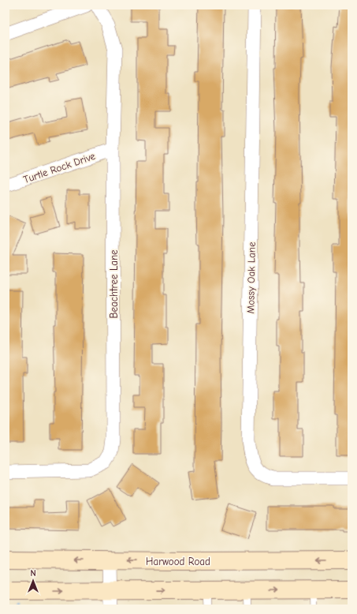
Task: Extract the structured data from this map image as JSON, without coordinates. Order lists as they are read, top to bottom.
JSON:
{
  "streets": {
    "main road": ["Harwood Road"],
    "street": ["Turtle Rock Drive", "Mossy Oak Lane", "Beachtree Lane"]
  },
  "crossings": [
    ["Turtle Rock Drive", "Beachtree Lane"]
  ],
  "north": "top"
}
